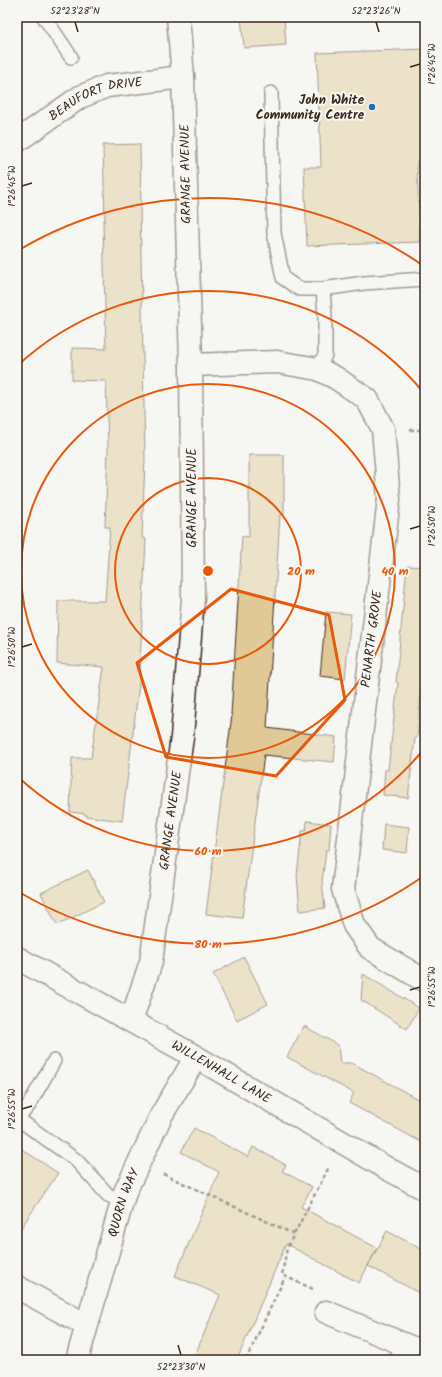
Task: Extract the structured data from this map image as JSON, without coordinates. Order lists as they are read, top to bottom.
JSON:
{
  "streets": {
    "street": [
      "BEAUFORT DRIVE",
      "GRANGE AVENUE",
      "PENARTH GROVE",
      "WILLENHALL LANE",
      "QUORN WAY"
    ]
  },
  "crossings": [
    ["BEAUFORT DRIVE", "GRANGE AVENUE"],
    ["GRANGE AVENUE", "PENARTH GROVE"],
    ["GRANGE AVENUE", "WILLENHALL LANE"],
    ["WILLENHALL LANE", "QUORN WAY"]
  ],
  "places": ["John White Community Centre"],
  "coordinates": [
    "52°23'28\"N",
    "52°23'26\"N",
    "1°26'45\"W",
    "1°26'50\"W",
    "1°26'55\"W",
    "52°23'30\"N"
  ],
  "rings": [
    "20 m",
    "40 m",
    "60 m",
    "80 m"
  ]
}
